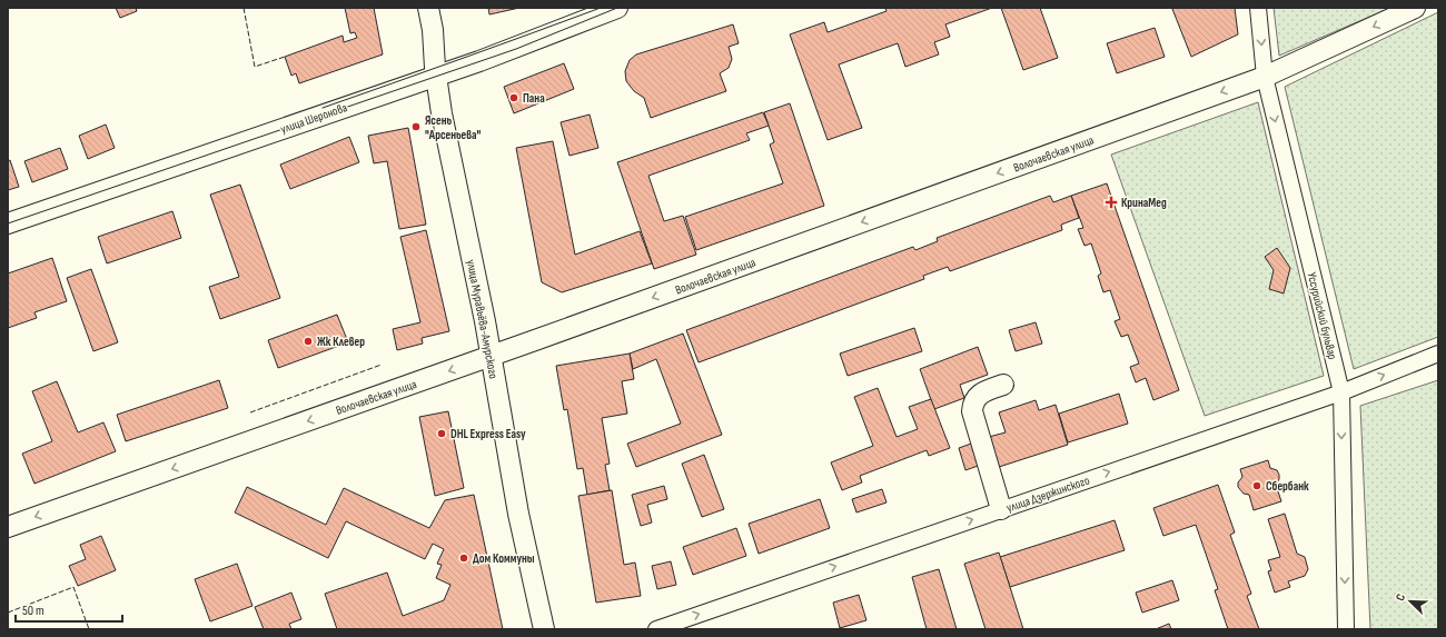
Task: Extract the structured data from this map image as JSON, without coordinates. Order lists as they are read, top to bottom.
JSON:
{
  "streets": {
    "main road": ["улица Шеронова", "Волочаевская улица", "улица Муравьёва-Амурского"],
    "street": ["Уссурийский бульвар", "улица Дзержинского"]
  },
  "crossings": [
    ["улица Шеронова", "улица Муравьёва-Амурского"],
    ["Волочаевская улица", "Уссурийский бульвар"],
    ["Волочаевская улица", "улица Муравьёва-Амурского"],
    ["Уссурийский бульвар", "улица Дзержинского"]
  ],
  "one_way": ["Волочаевская улица", "Уссурийский бульвар", "улица Дзержинского"],
  "places": {
    "other": [
      "Пана",
      "Ясень \"Арсеньева\"",
      "Жк Клевер",
      "DHL Express Easy",
      "Сбербанк",
      "Дом Коммуны"
    ],
    "health": ["КринаМед"]
  },
  "scale_bar": "50 m",
  "north": "top left"
}
